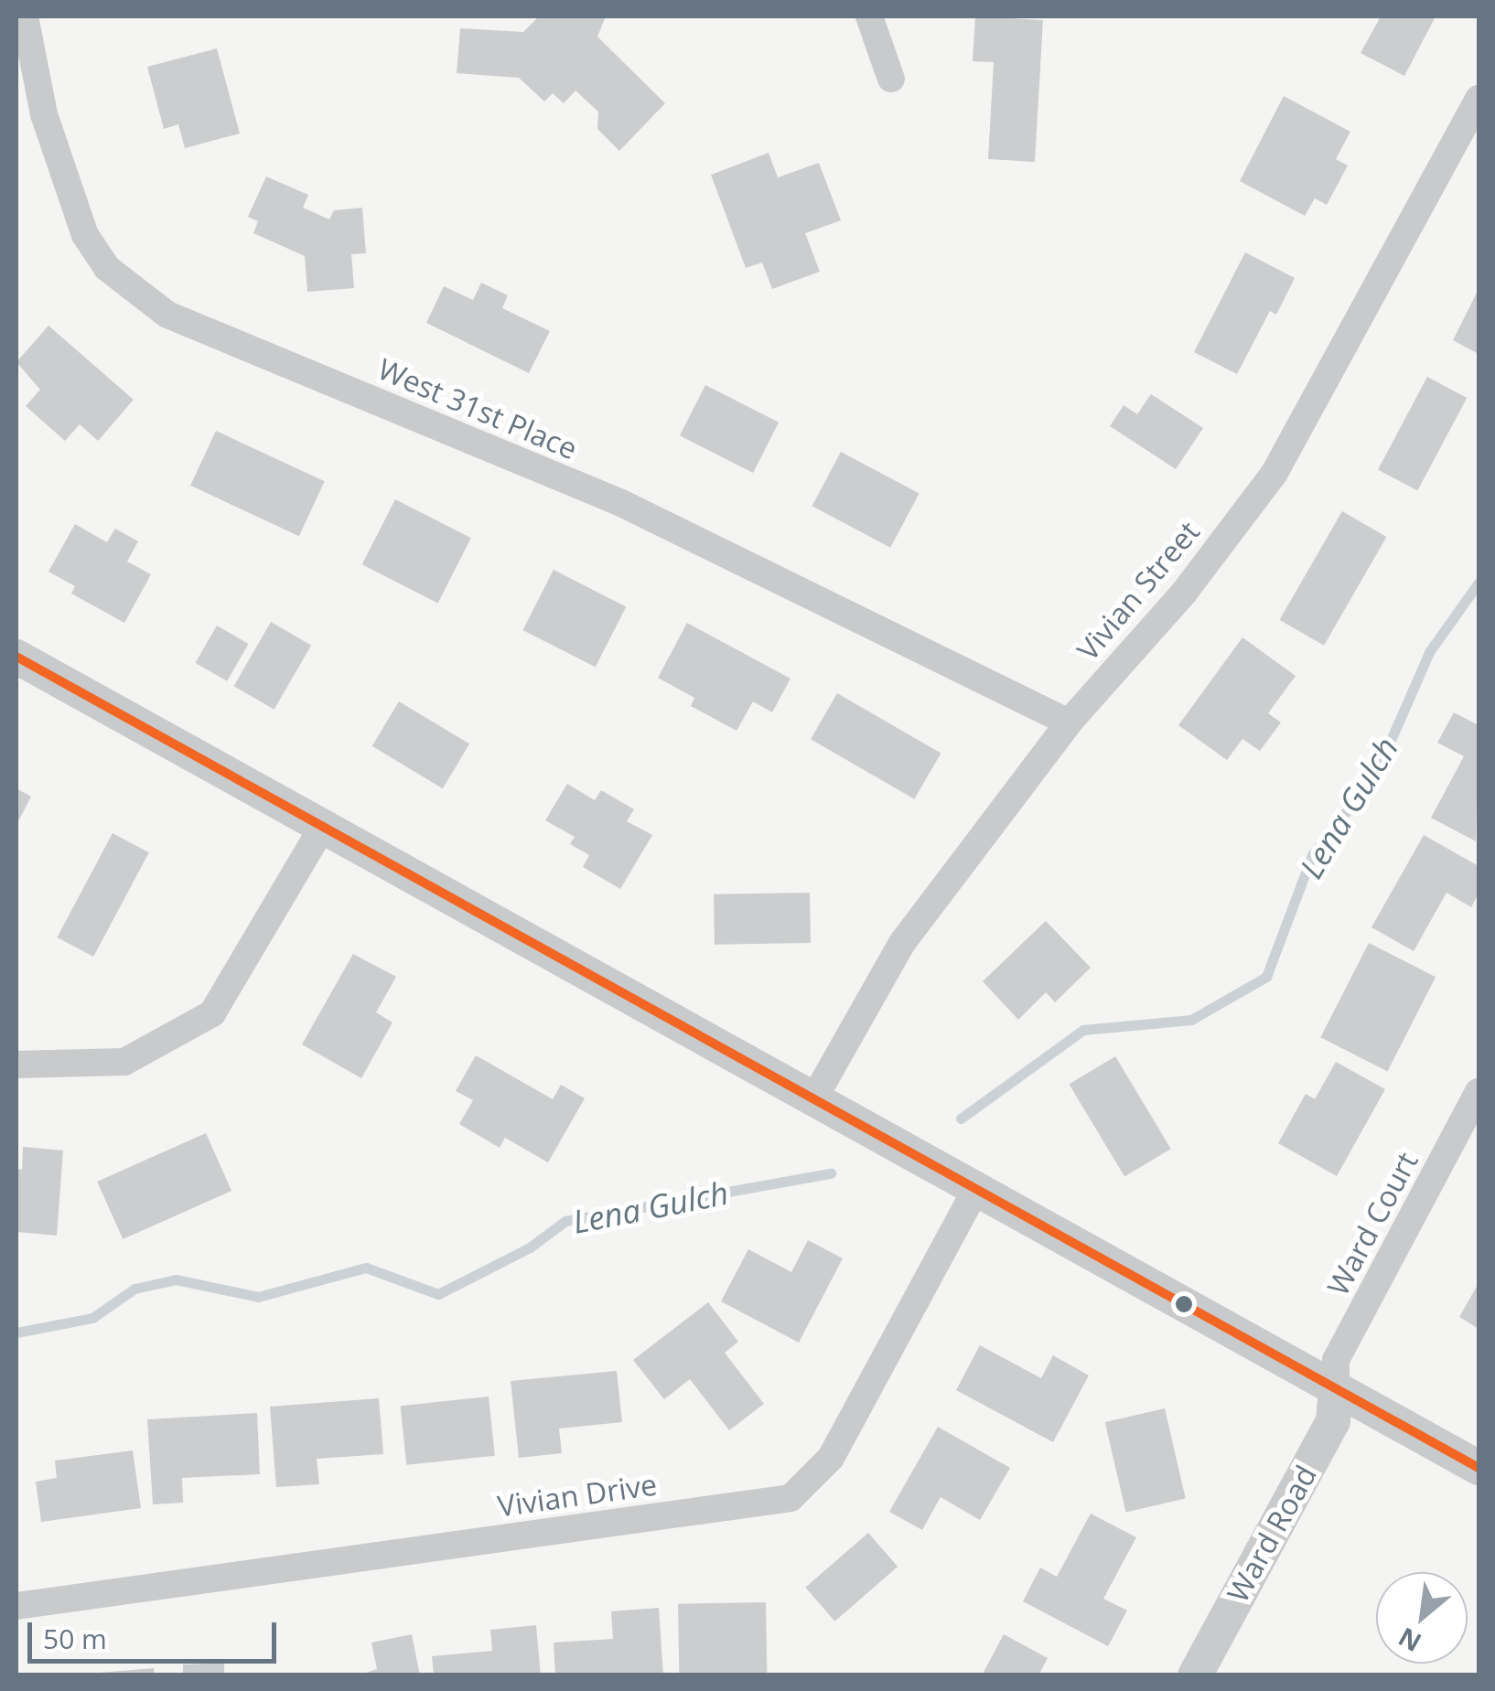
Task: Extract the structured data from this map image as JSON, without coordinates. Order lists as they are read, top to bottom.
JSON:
{
  "streets": {
    "street": [
      "West 31st Place",
      "Vivian Street",
      "Ward Court",
      "Vivian Drive",
      "Ward Road"
    ]
  },
  "crossings": [
    ["West 31st Place", "Vivian Street"],
    ["Ward Court", "Ward Road"]
  ],
  "water": ["Lena Gulch"],
  "scale_bar": "50 m",
  "north": "bottom left"
}
